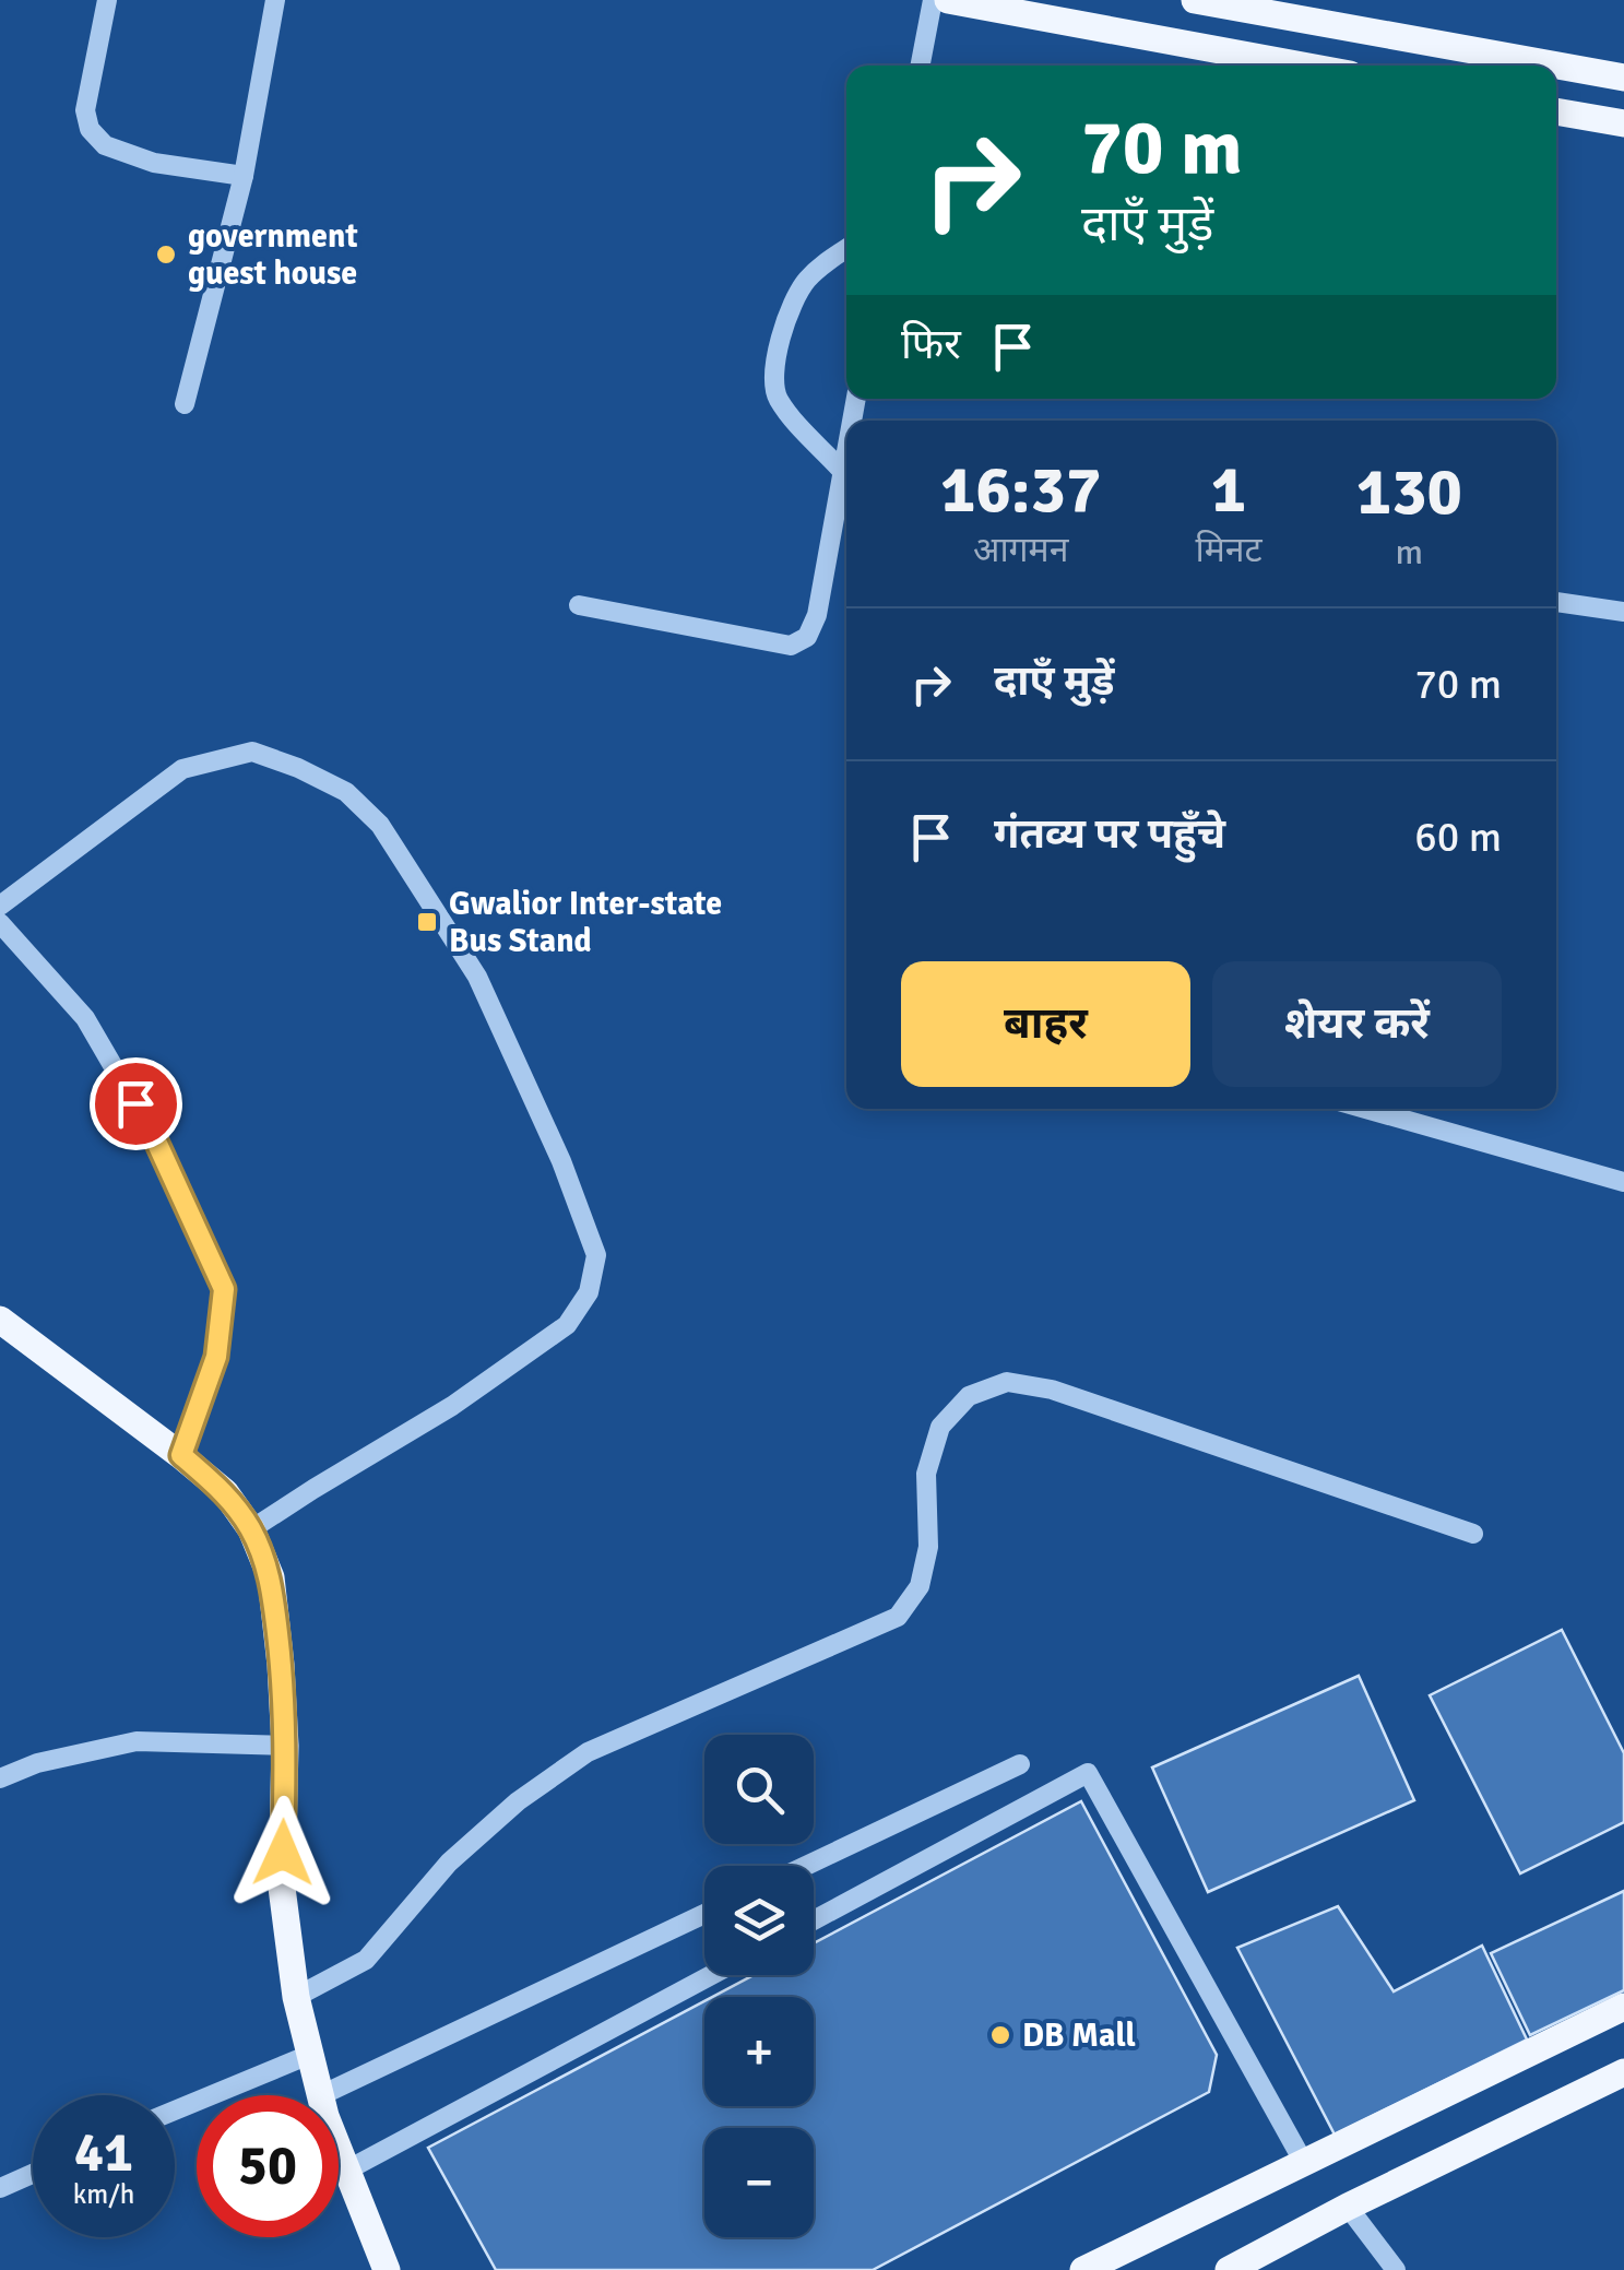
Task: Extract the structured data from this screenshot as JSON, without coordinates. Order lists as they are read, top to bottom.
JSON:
{
  "places": {
    "other": ["government guest house", "DB Mall"],
    "transit": ["Gwalior Inter-state Bus Stand"]
  },
  "page": {
    "turn": ["70 m", "दाएँ मुड़ें"],
    "then": "फिर",
    "eta": [
      "16:37",
      "आगमन",
      "1",
      "मिनट",
      "130",
      "m"
    ],
    "list": [
      {
        "name": "दाएँ मुड़ें",
        "value": "70 m"
      },
      {
        "name": "गंतव्य पर पहुँचे",
        "value": "60 m"
      }
    ],
    "buttons": ["बाहर", "शेयर करें"],
    "map_buttons": ["+", "−"],
    "speed": "41 km/h",
    "limit": "50"
  }
}
